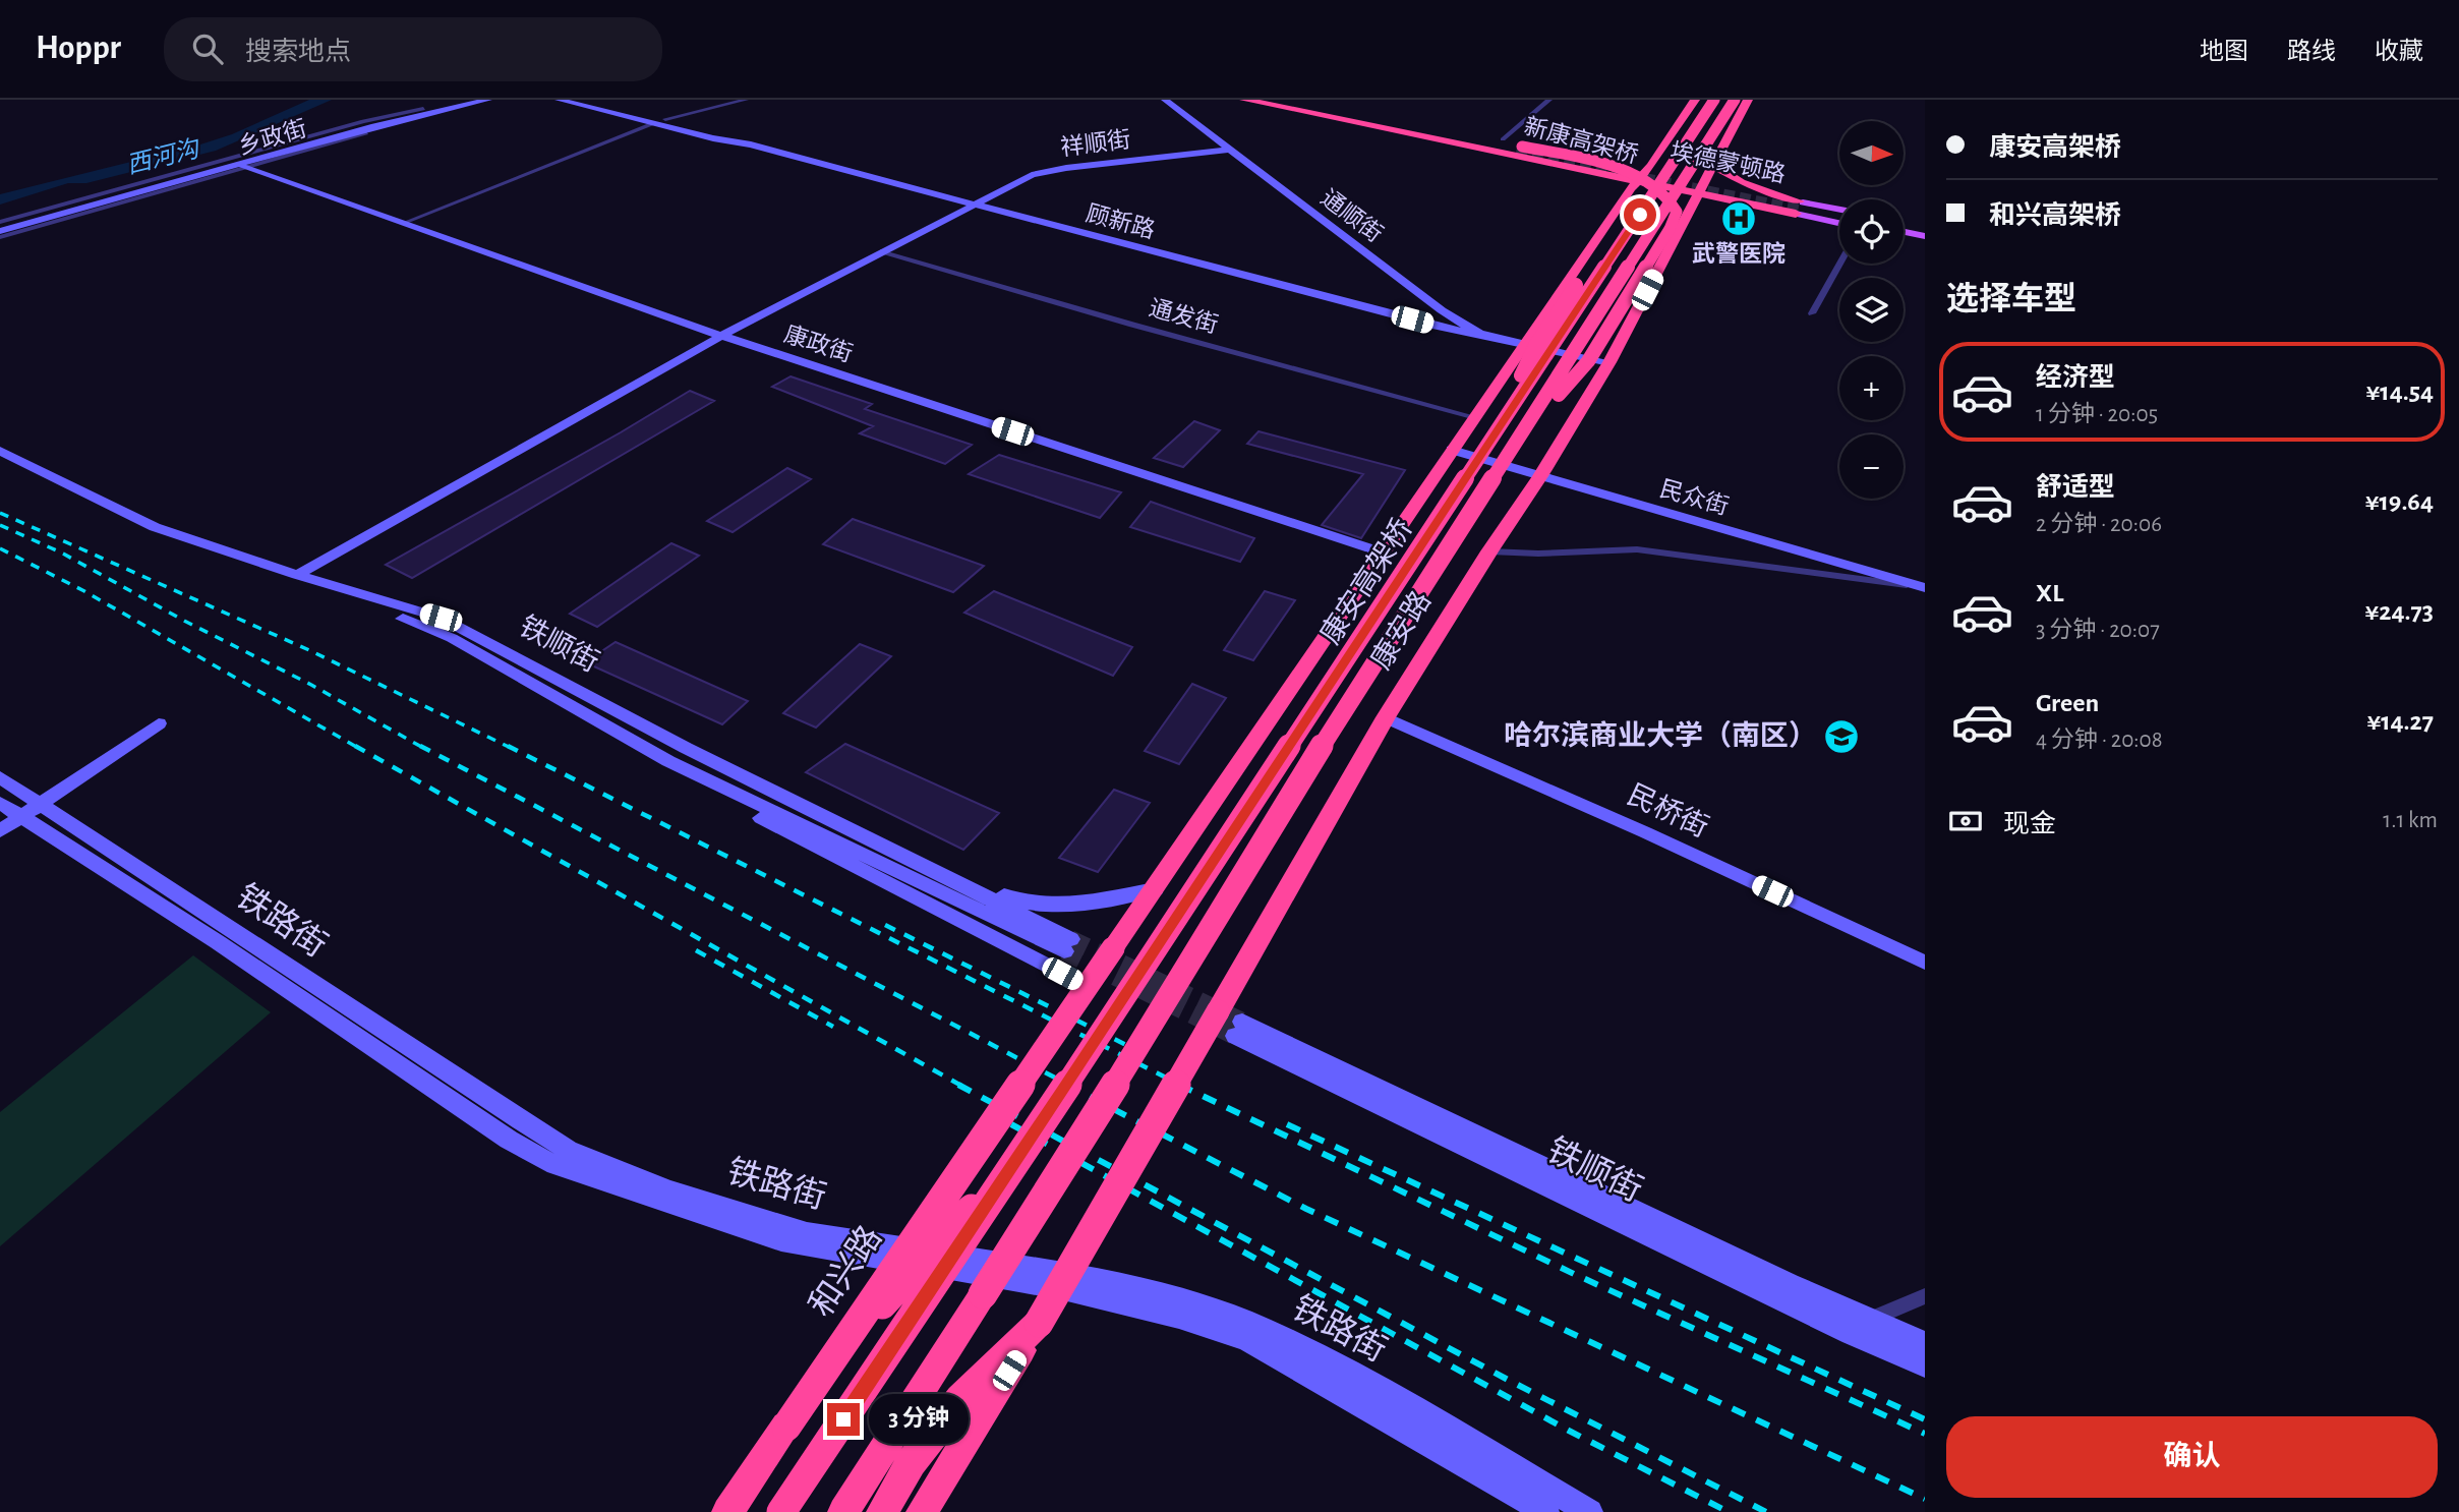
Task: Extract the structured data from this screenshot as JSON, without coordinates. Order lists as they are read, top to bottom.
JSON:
{
  "streets": {
    "highway": [
      "新康高架桥",
      "埃德蒙顿路",
      "康安高架桥",
      "康安路",
      "和兴路"
    ],
    "main road": [
      "乡政街",
      "祥顺街",
      "通顺街",
      "顾新路",
      "康政街",
      "民众街",
      "铁顺街",
      "民桥街",
      "铁路街"
    ],
    "street": ["通发街"]
  },
  "crossings": [
    ["乡政街", "康政街"],
    ["新康高架桥", "康安高架桥"],
    ["祥顺街", "通顺街"],
    ["祥顺街", "顾新路"],
    ["祥顺街", "通发街"],
    ["祥顺街", "康政街"],
    ["祥顺街", "铁顺街"],
    ["埃德蒙顿路", "康安路"],
    ["通顺街", "顾新路"],
    ["通顺街", "康安路"],
    ["通发街", "康安路"],
    ["康政街", "康安路"],
    ["民众街", "康安路"],
    ["康安路", "民桥街"],
    ["康安路", "和兴路"]
  ],
  "water": ["西河沟"],
  "places": {
    "hospital": ["武警医院"],
    "school or university": ["哈尔滨商业大学（南区）"]
  },
  "north": "right",
  "page": {
    "header": "Hoppr",
    "search": "搜索地点",
    "nav": ["地图", "路线", "收藏"],
    "banner": ["康安高架桥", "和兴高架桥"],
    "map_buttons": ["+", "−"],
    "heading": "选择车型",
    "list": [
      {
        "name": "经济型",
        "note": "1 分钟 · 20:05",
        "value": "¥14.54"
      },
      {
        "name": "舒适型",
        "note": "2 分钟 · 20:06",
        "value": "¥19.64"
      },
      {
        "name": "XL",
        "note": "3 分钟 · 20:07",
        "value": "¥24.73"
      },
      {
        "name": "Green",
        "note": "4 分钟 · 20:08",
        "value": "¥14.27"
      }
    ],
    "pay": ["现金", "1.1 km"],
    "bubble": "3 分钟",
    "buttons": "确认"
  }
}
